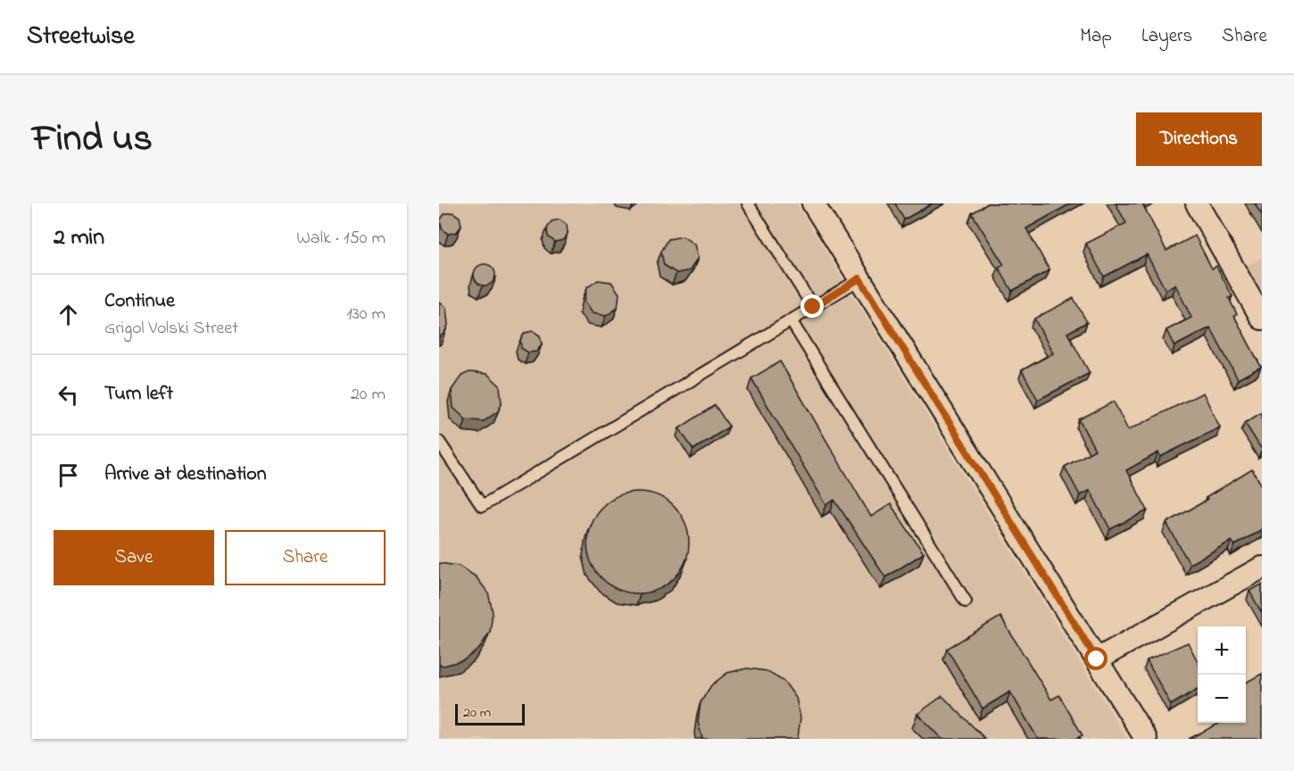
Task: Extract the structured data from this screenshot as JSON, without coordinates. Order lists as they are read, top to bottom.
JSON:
{
  "scale_bar": "20 m",
  "page": {
    "header": "Streetwise",
    "nav": ["Map", "Layers", "Share"],
    "title": "Find us",
    "buttons": [
      "Directions",
      ["Save", "Share"]
    ],
    "heading": ["2 min", "Walk · 150 m"],
    "list": [
      ["Continue", "Grigol Volski Street", "130 m"],
      ["Turn left", "20 m"],
      "Arrive at destination"
    ],
    "map_buttons": ["+", "−"],
    "scale": "20 m"
  }
}
